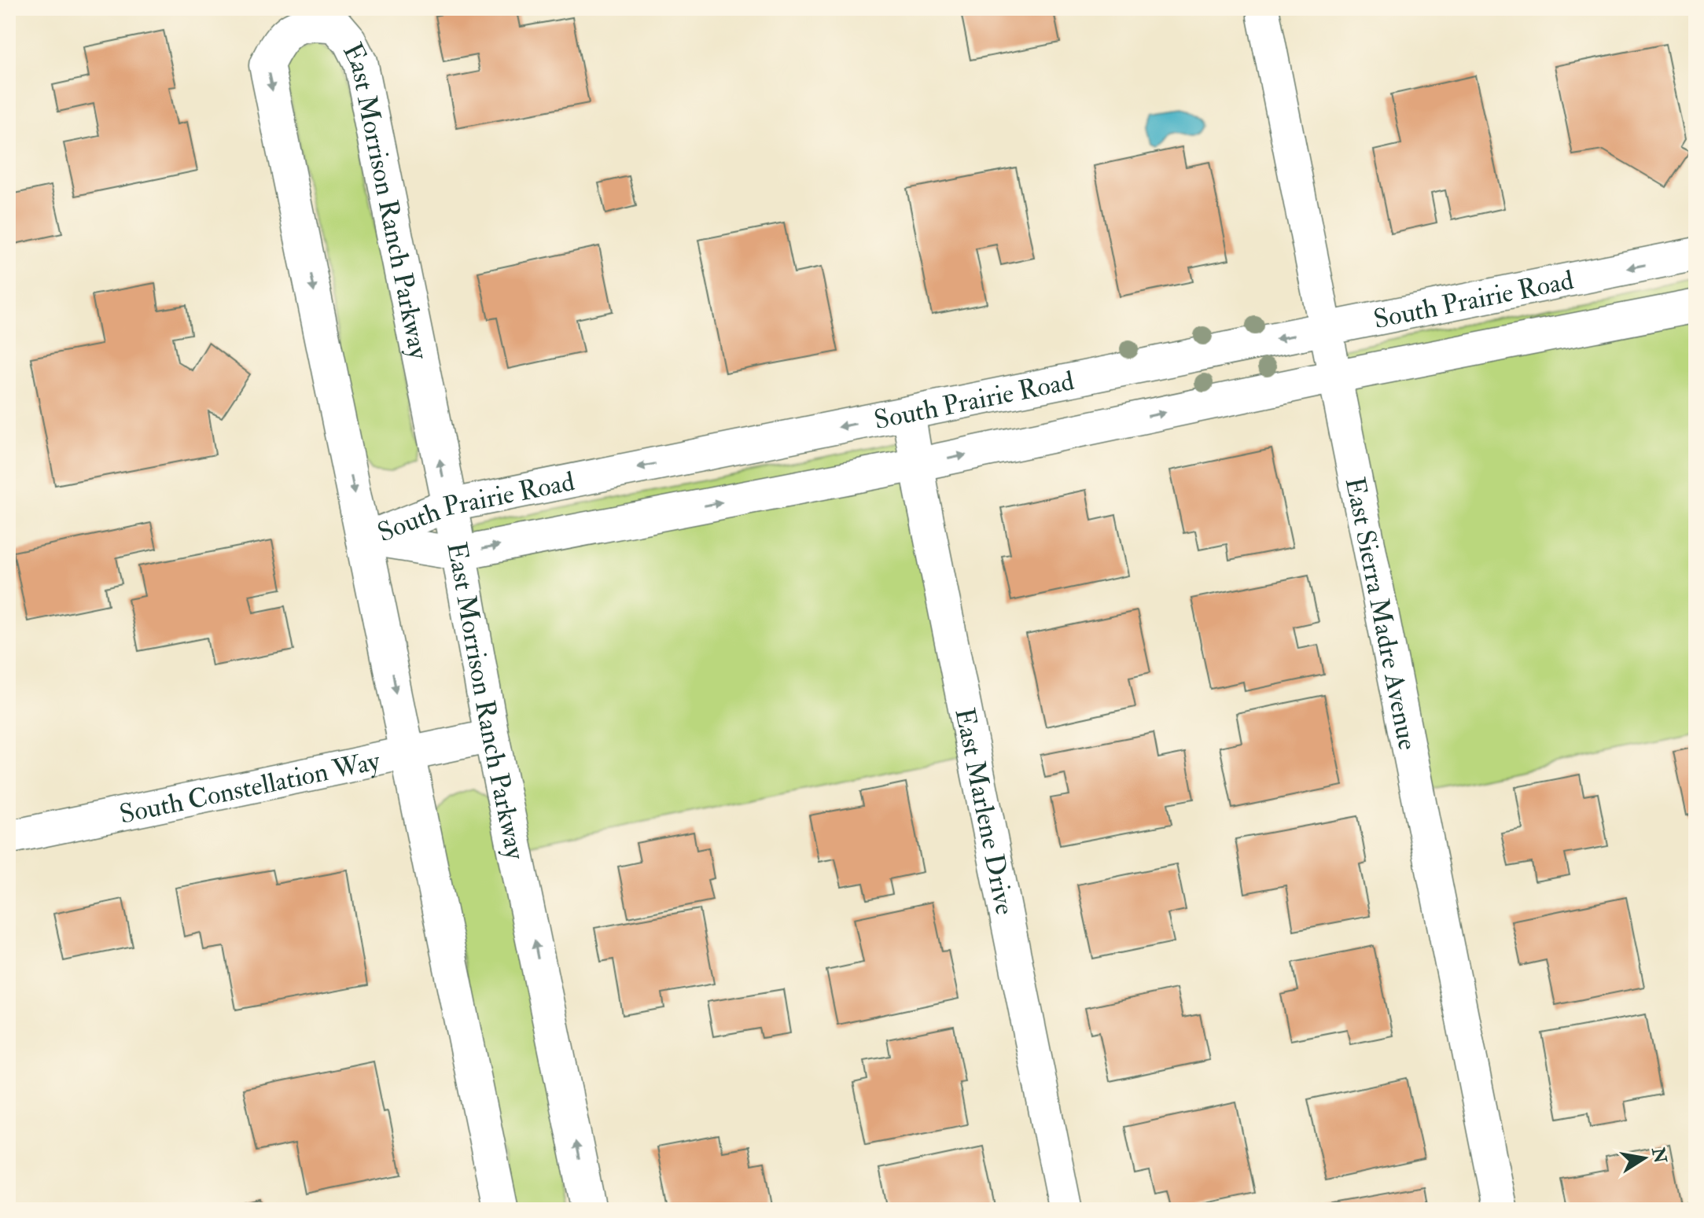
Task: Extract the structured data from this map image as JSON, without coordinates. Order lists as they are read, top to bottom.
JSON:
{
  "streets": {
    "street": [
      "East Morrison Ranch Parkway",
      "South Prairie Road",
      "East Sierra Madre Avenue",
      "South Constellation Way",
      "East Marlene Drive"
    ]
  },
  "crossings": [
    ["East Morrison Ranch Parkway", "South Prairie Road"],
    ["East Morrison Ranch Parkway", "South Constellation Way"],
    ["South Prairie Road", "East Sierra Madre Avenue"],
    ["South Prairie Road", "East Marlene Drive"]
  ],
  "north": "right"
}
